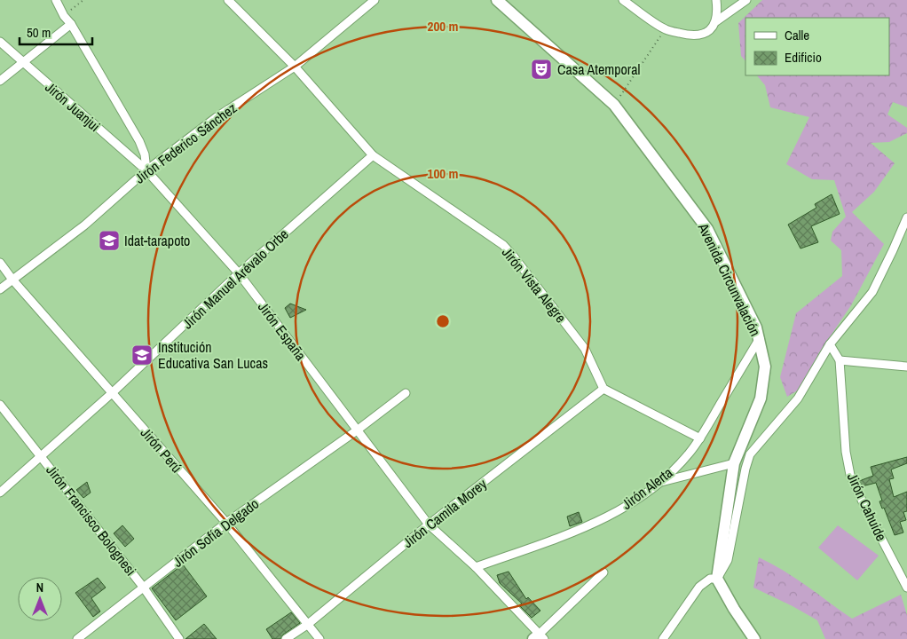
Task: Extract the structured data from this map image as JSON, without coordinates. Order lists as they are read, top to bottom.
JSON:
{
  "streets": {
    "main road": ["Avenida Circunvalación"],
    "street": [
      "Jirón Juanjui",
      "Jirón Federico Sánchez",
      "Jirón Manuel Arévalo Orbe",
      "Jirón Vista Alegre",
      "Jirón España",
      "Jirón Perú",
      "Jirón Alerta",
      "Jirón Cahuide",
      "Jirón Camila Morey",
      "Jirón Francisco Bolognesi",
      "Jirón Sofía Delgado"
    ]
  },
  "crossings": [
    ["Jirón Juanjui", "Jirón Federico Sánchez"],
    ["Jirón Juanjui", "Jirón España"],
    ["Jirón Federico Sánchez", "Jirón Vista Alegre"],
    ["Jirón Federico Sánchez", "Jirón España"],
    ["Jirón Federico Sánchez", "Jirón Perú"],
    ["Jirón Manuel Arévalo Orbe", "Jirón Vista Alegre"],
    ["Jirón Manuel Arévalo Orbe", "Jirón España"],
    ["Jirón Manuel Arévalo Orbe", "Jirón Perú"],
    ["Jirón Manuel Arévalo Orbe", "Jirón Francisco Bolognesi"],
    ["Avenida Circunvalación", "Jirón Alerta"],
    ["Jirón Vista Alegre", "Jirón Camila Morey"],
    ["Jirón España", "Jirón Alerta"],
    ["Jirón España", "Jirón Camila Morey"],
    ["Jirón España", "Jirón Sofía Delgado"],
    ["Jirón Perú", "Jirón Camila Morey"],
    ["Jirón Perú", "Jirón Sofía Delgado"],
    ["Jirón Francisco Bolognesi", "Jirón Sofía Delgado"]
  ],
  "places": {
    "theatre": ["Casa Atemporal"],
    "school or university": ["Idat-tarapoto", "Institución Educativa San Lucas"]
  },
  "legend": ["Calle", "Edificio"],
  "scale_bar": "50 m",
  "north": "top",
  "rings": ["200 m", "100 m"]
}
